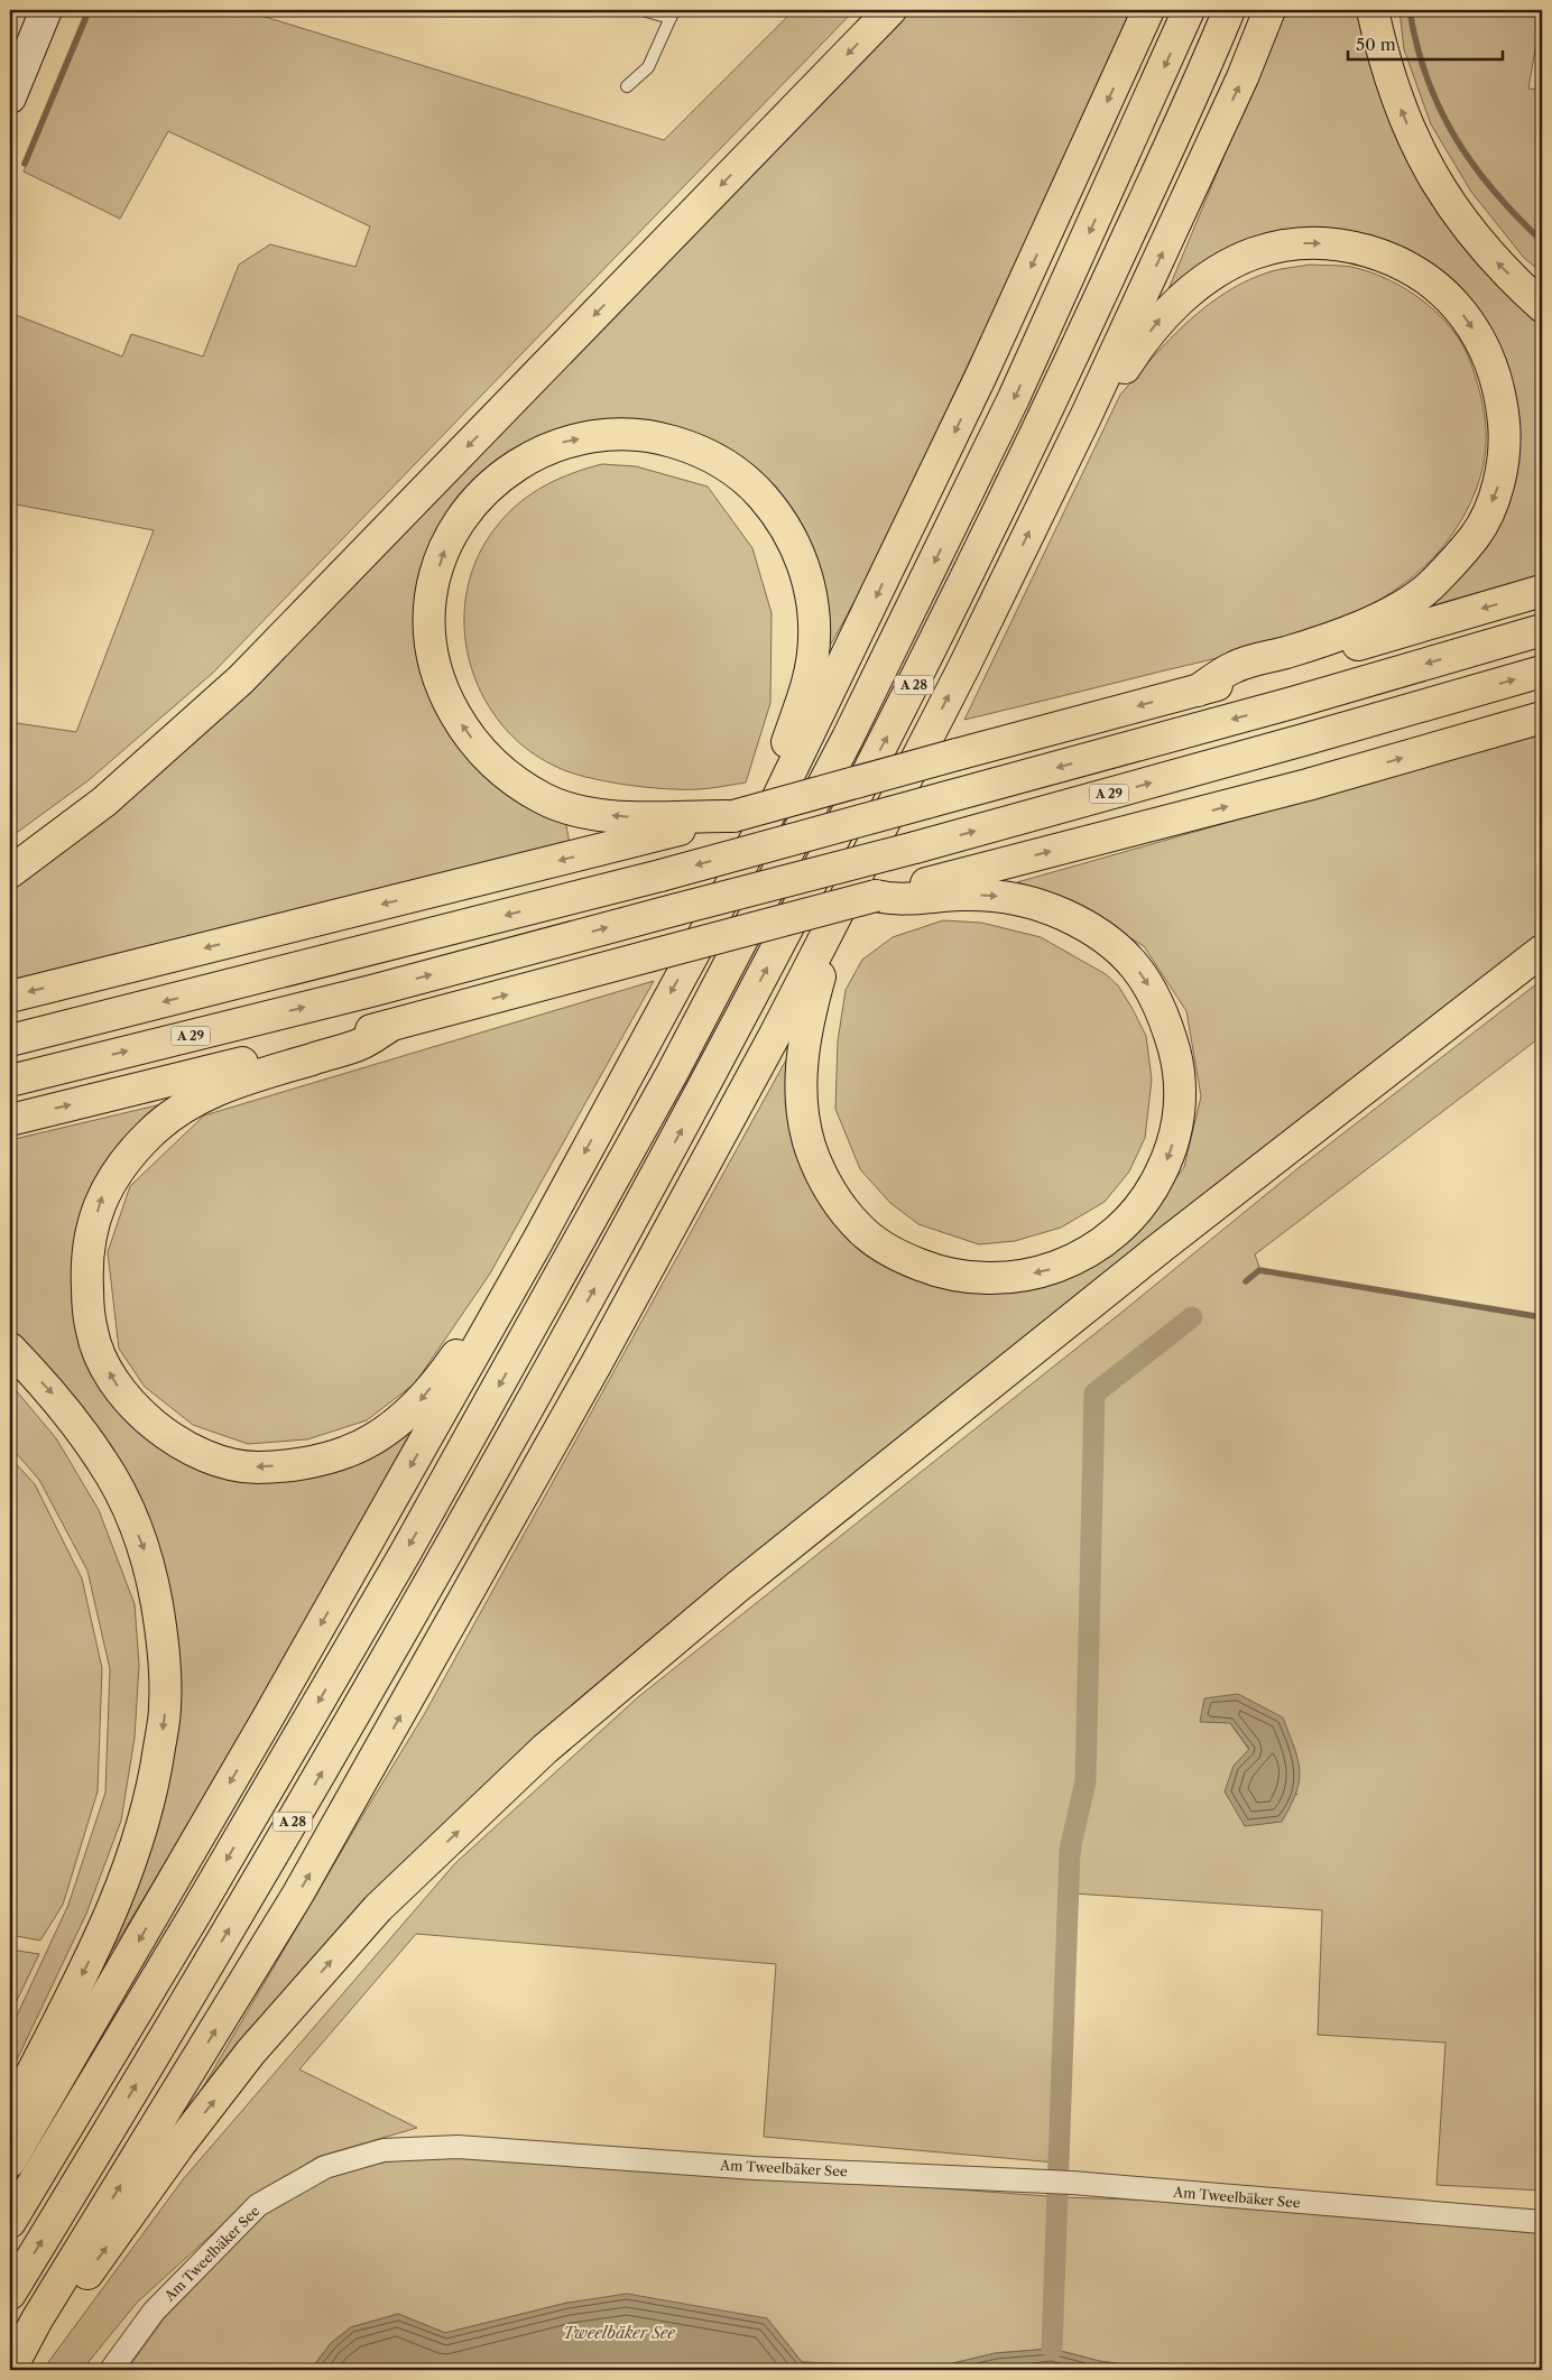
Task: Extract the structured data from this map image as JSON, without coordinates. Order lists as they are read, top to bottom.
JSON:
{
  "streets": {
    "highway": ["A 28", "A 29"],
    "street": ["Am Tweelbäker See"]
  },
  "water": ["Tweelbäker See"],
  "scale_bar": "50 m"
}
